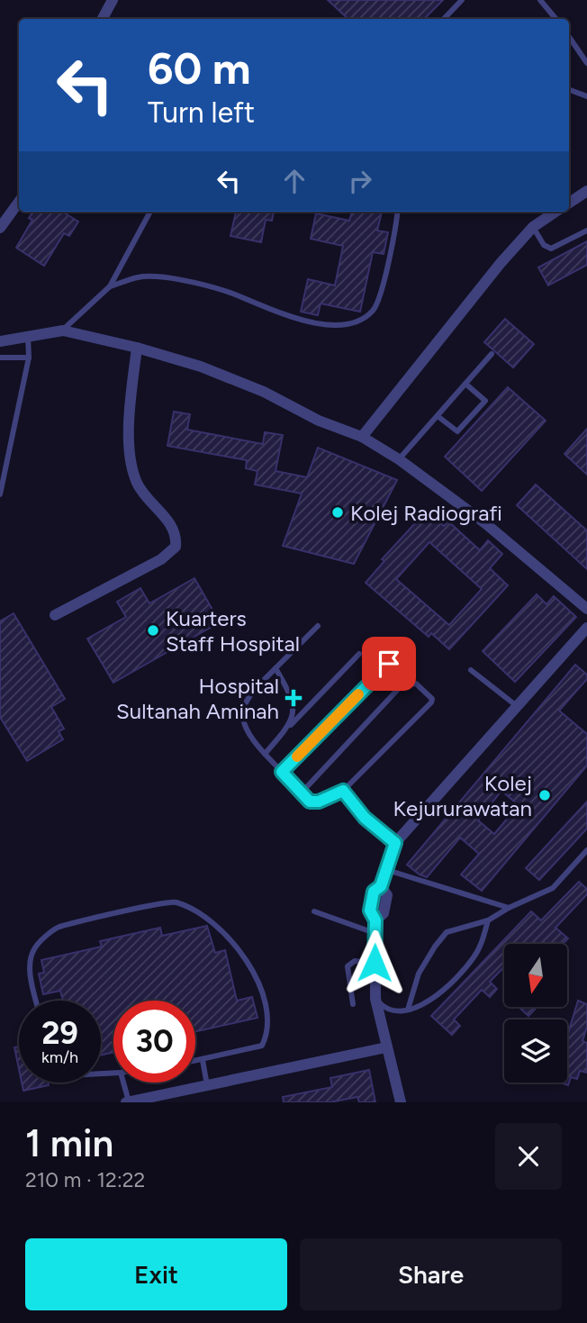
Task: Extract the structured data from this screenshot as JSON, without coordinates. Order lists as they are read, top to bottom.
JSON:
{
  "places": {
    "other": ["Kolej Radiografi", "Kuarters Staff Hospital", "Kolej Kejururawatan"],
    "health": ["Hospital Sultanah Aminah"]
  },
  "north": "bottom",
  "page": {
    "turn": ["60 m", "Turn left"],
    "speed": "29 km/h",
    "limit": "30",
    "heading": ["1 min", "210 m · 12:22"],
    "buttons": ["Exit", "Share"]
  }
}
